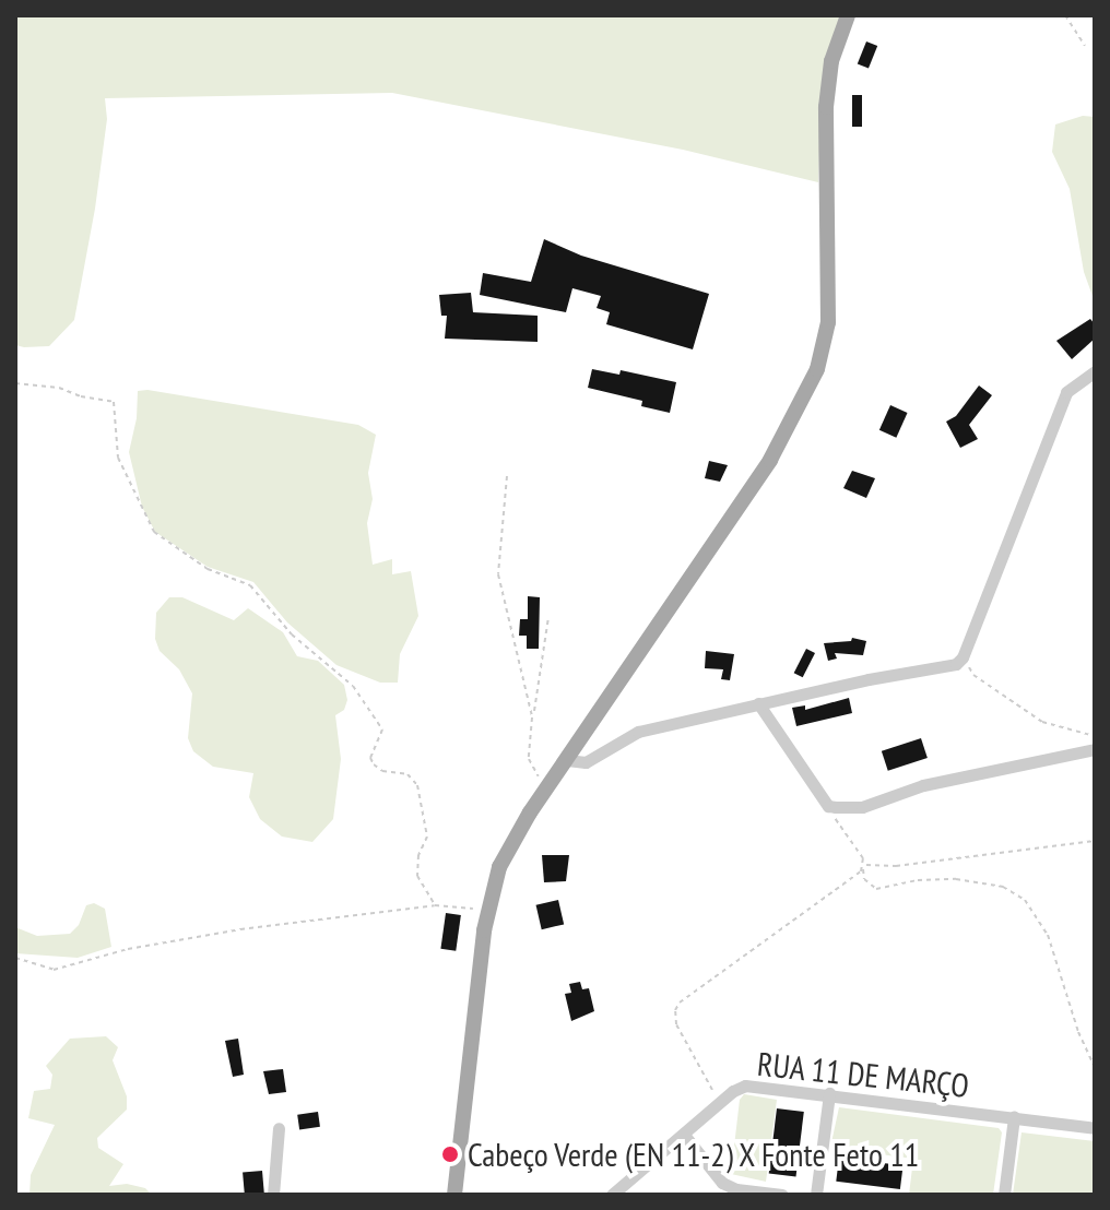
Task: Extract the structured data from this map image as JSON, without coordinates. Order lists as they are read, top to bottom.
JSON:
{
  "streets": {
    "street": ["RUA 11 DE MARÇO"]
  },
  "places": ["Cabeço Verde (EN 11-2) X Fonte Feto 11"]
}
